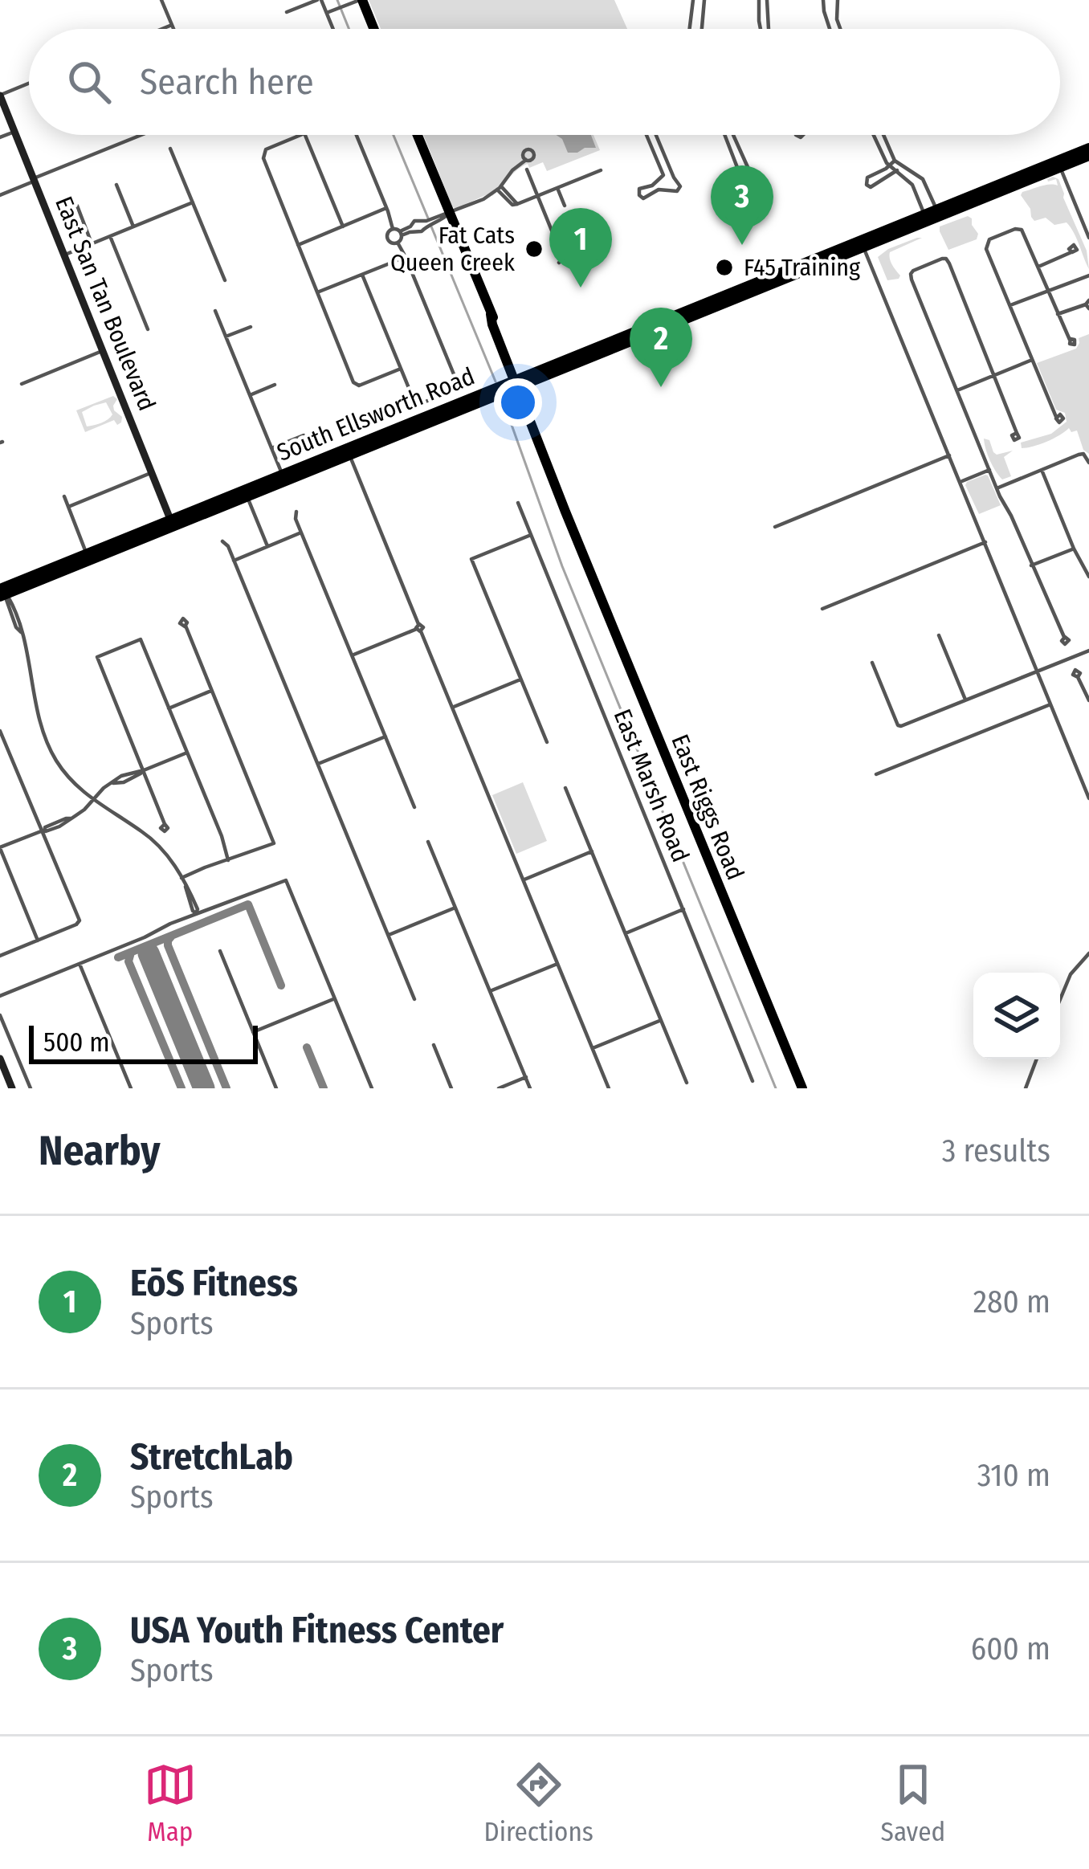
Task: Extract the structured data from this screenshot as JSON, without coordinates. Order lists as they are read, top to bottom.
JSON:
{
  "streets": {
    "main road": ["South Ellsworth Road", "East Riggs Road"],
    "street": ["East San Tan Boulevard", "East Marsh Road"]
  },
  "crossings": [
    ["East San Tan Boulevard", "South Ellsworth Road"],
    ["South Ellsworth Road", "East Riggs Road"]
  ],
  "places": ["Fat Cats Queen Creek", "F45 Training"],
  "scale_bar": "500 m",
  "page": {
    "search": "Search here",
    "pins": ["3", "1", "2"],
    "scale": "500 m",
    "heading": ["Nearby", "3 results"],
    "list": [
      {
        "mark": "1",
        "name": "EōS Fitness",
        "note": "Sports",
        "value": "280 m"
      },
      {
        "mark": "2",
        "name": "StretchLab",
        "note": "Sports",
        "value": "310 m"
      },
      {
        "mark": "3",
        "name": "USA Youth Fitness Center",
        "note": "Sports",
        "value": "600 m"
      }
    ],
    "nav": ["Map", "Directions", "Saved"]
  }
}
